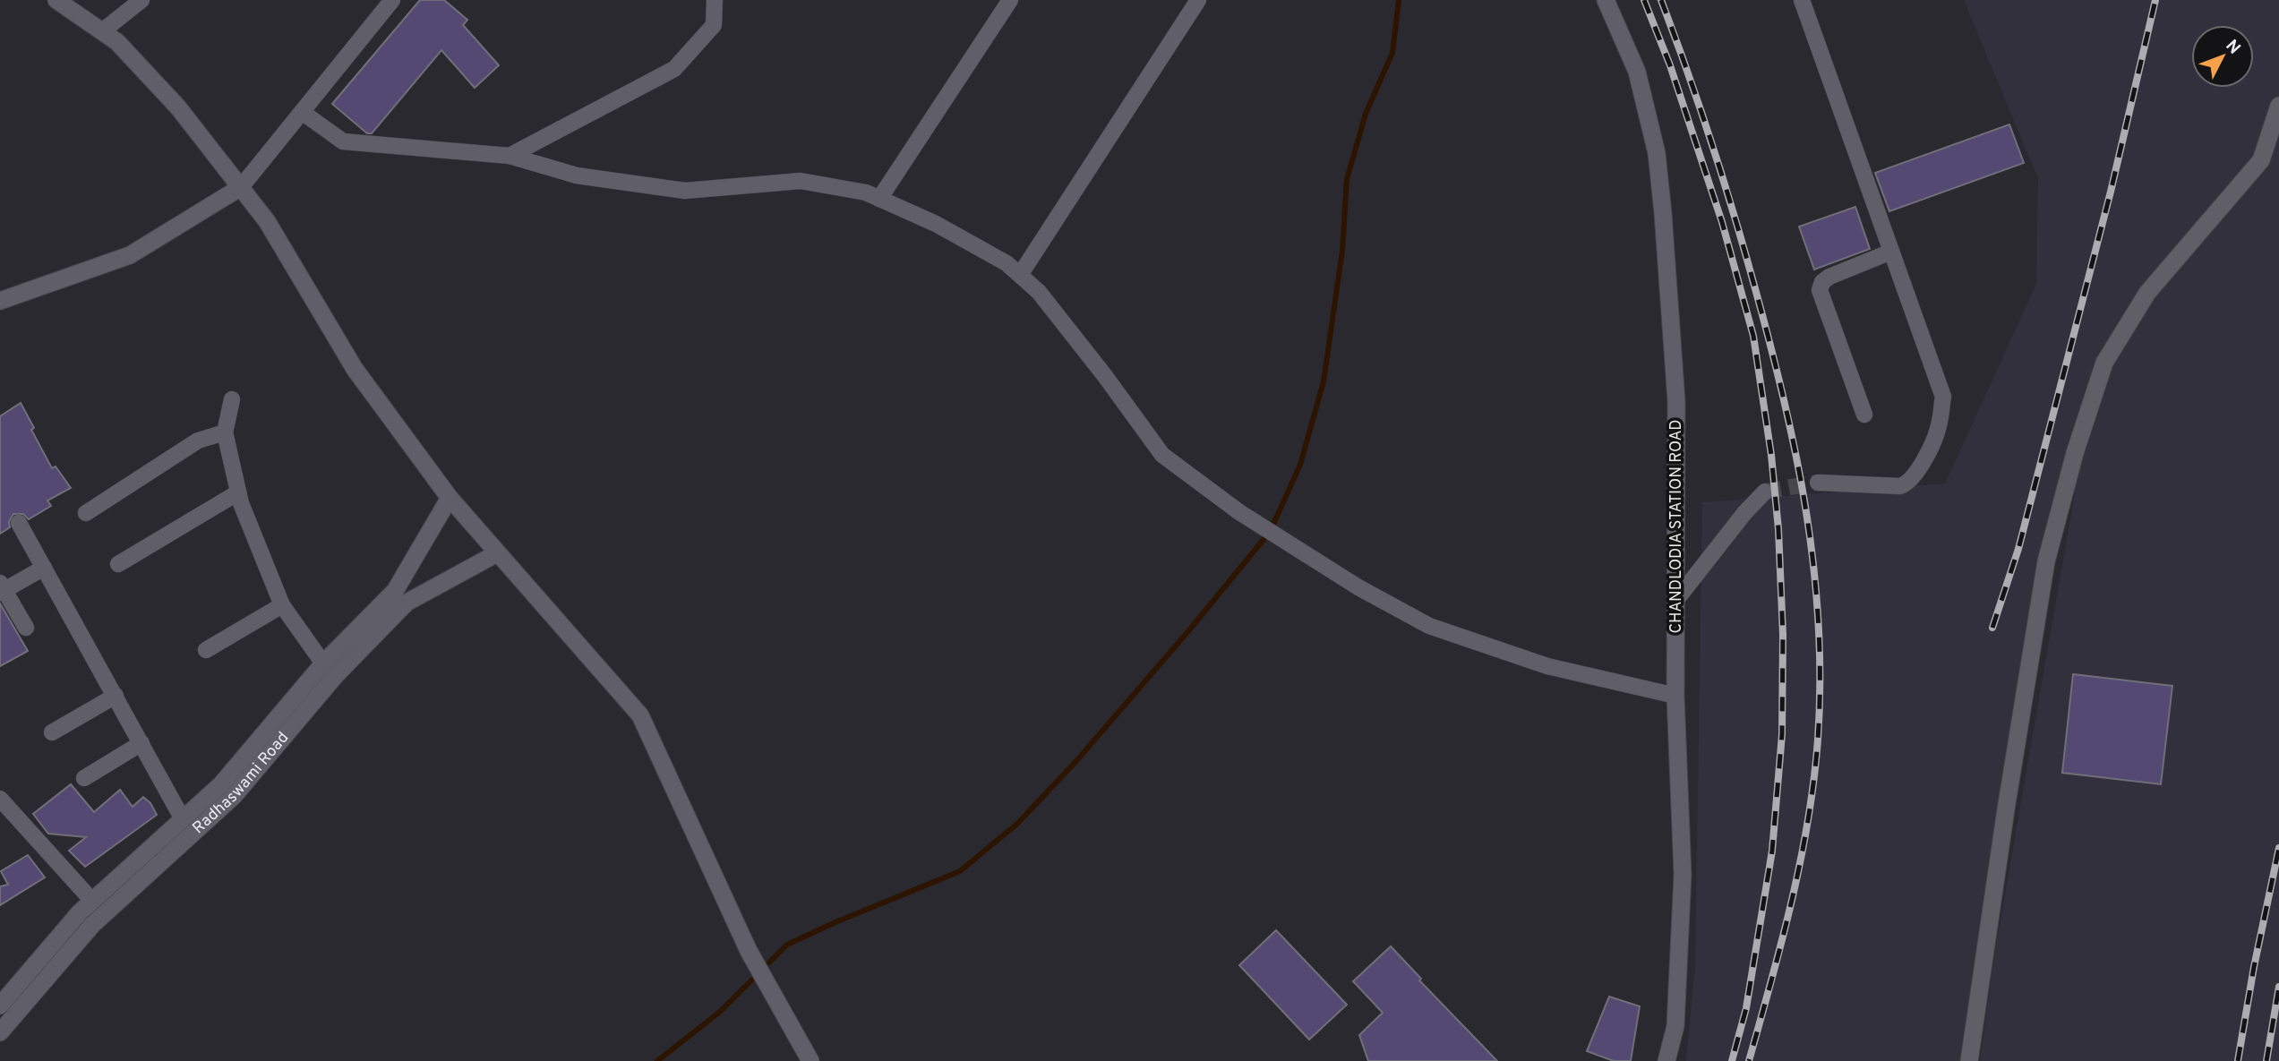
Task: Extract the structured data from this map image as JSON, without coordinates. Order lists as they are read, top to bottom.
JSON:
{
  "streets": {
    "street": ["CHANDLODIA STATION ROAD", "Radhaswami Road"]
  },
  "north": "top right"
}
